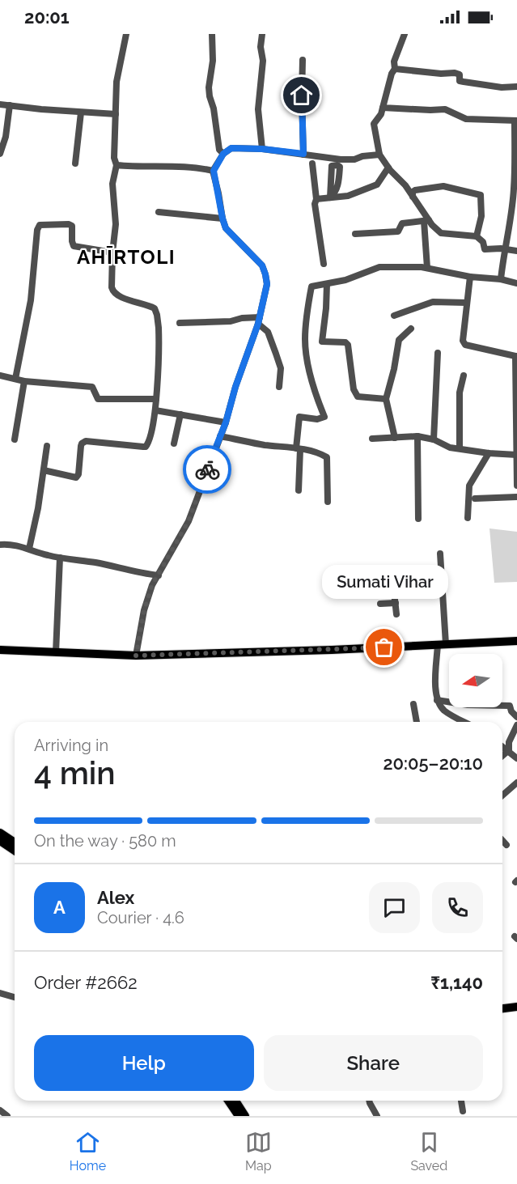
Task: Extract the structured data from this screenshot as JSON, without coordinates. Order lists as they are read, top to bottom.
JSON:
{
  "districts": ["AHĪRTOLI"],
  "places": ["Sumati Vihar"],
  "north": "left",
  "page": {
    "status": "20:01",
    "bubble": "Sumati Vihar",
    "heading": ["4 min", "Arriving in", "20:05–20:10"],
    "panel": [
      "Alex",
      "Courier · 4.6",
      "Order #2662",
      "₹1,140"
    ],
    "bar": "On the way · 580 m",
    "round": "A",
    "buttons": ["Help", "Share"],
    "tabs": ["Home", "Map", "Saved"]
  }
}
